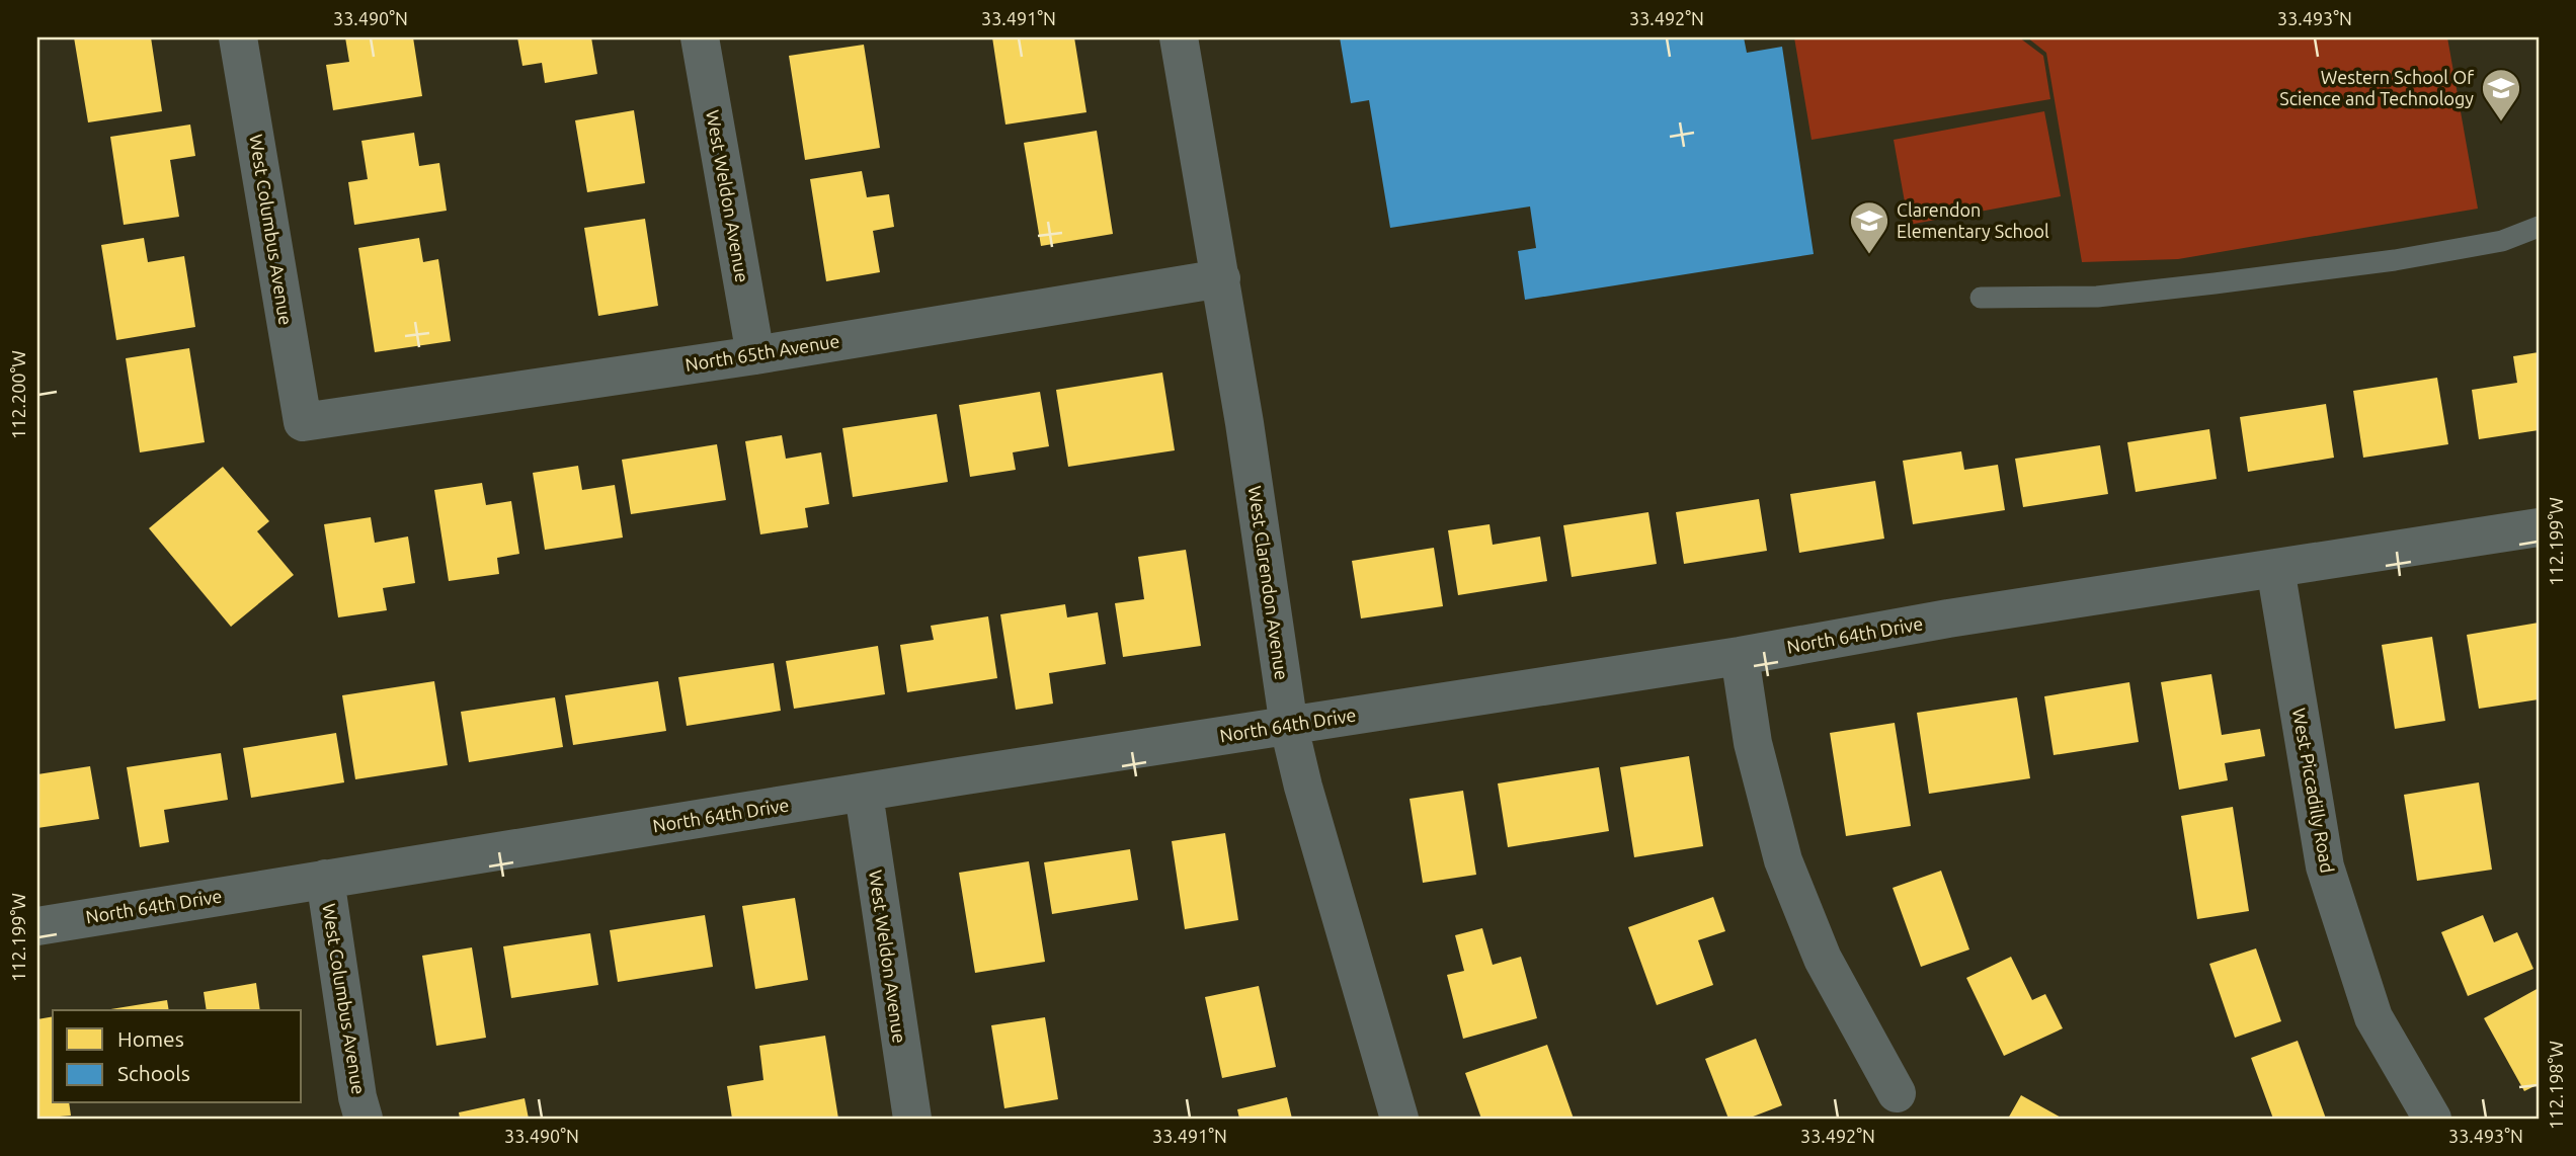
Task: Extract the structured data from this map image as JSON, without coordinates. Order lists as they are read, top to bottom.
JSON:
{
  "streets": {
    "street": [
      "West Weldon Avenue",
      "West Columbus Avenue",
      "North 65th Avenue",
      "West Clarendon Avenue",
      "North 64th Drive",
      "West Piccadilly Road"
    ]
  },
  "crossings": [
    ["West Weldon Avenue", "North 65th Avenue"],
    ["West Weldon Avenue", "North 64th Drive"],
    ["West Columbus Avenue", "North 65th Avenue"],
    ["West Columbus Avenue", "North 64th Drive"],
    ["North 65th Avenue", "West Clarendon Avenue"],
    ["West Clarendon Avenue", "North 64th Drive"],
    ["North 64th Drive", "West Piccadilly Road"]
  ],
  "places": {
    "school or university": ["Western School Of Science and Technology", "Clarendon Elementary School"]
  },
  "legend": ["Homes", "Schools"],
  "coordinates": [
    "33.490°N",
    "33.491°N",
    "33.492°N",
    "33.493°N",
    "112.200°W",
    "112.199°W",
    "112.198°W"
  ]
}
